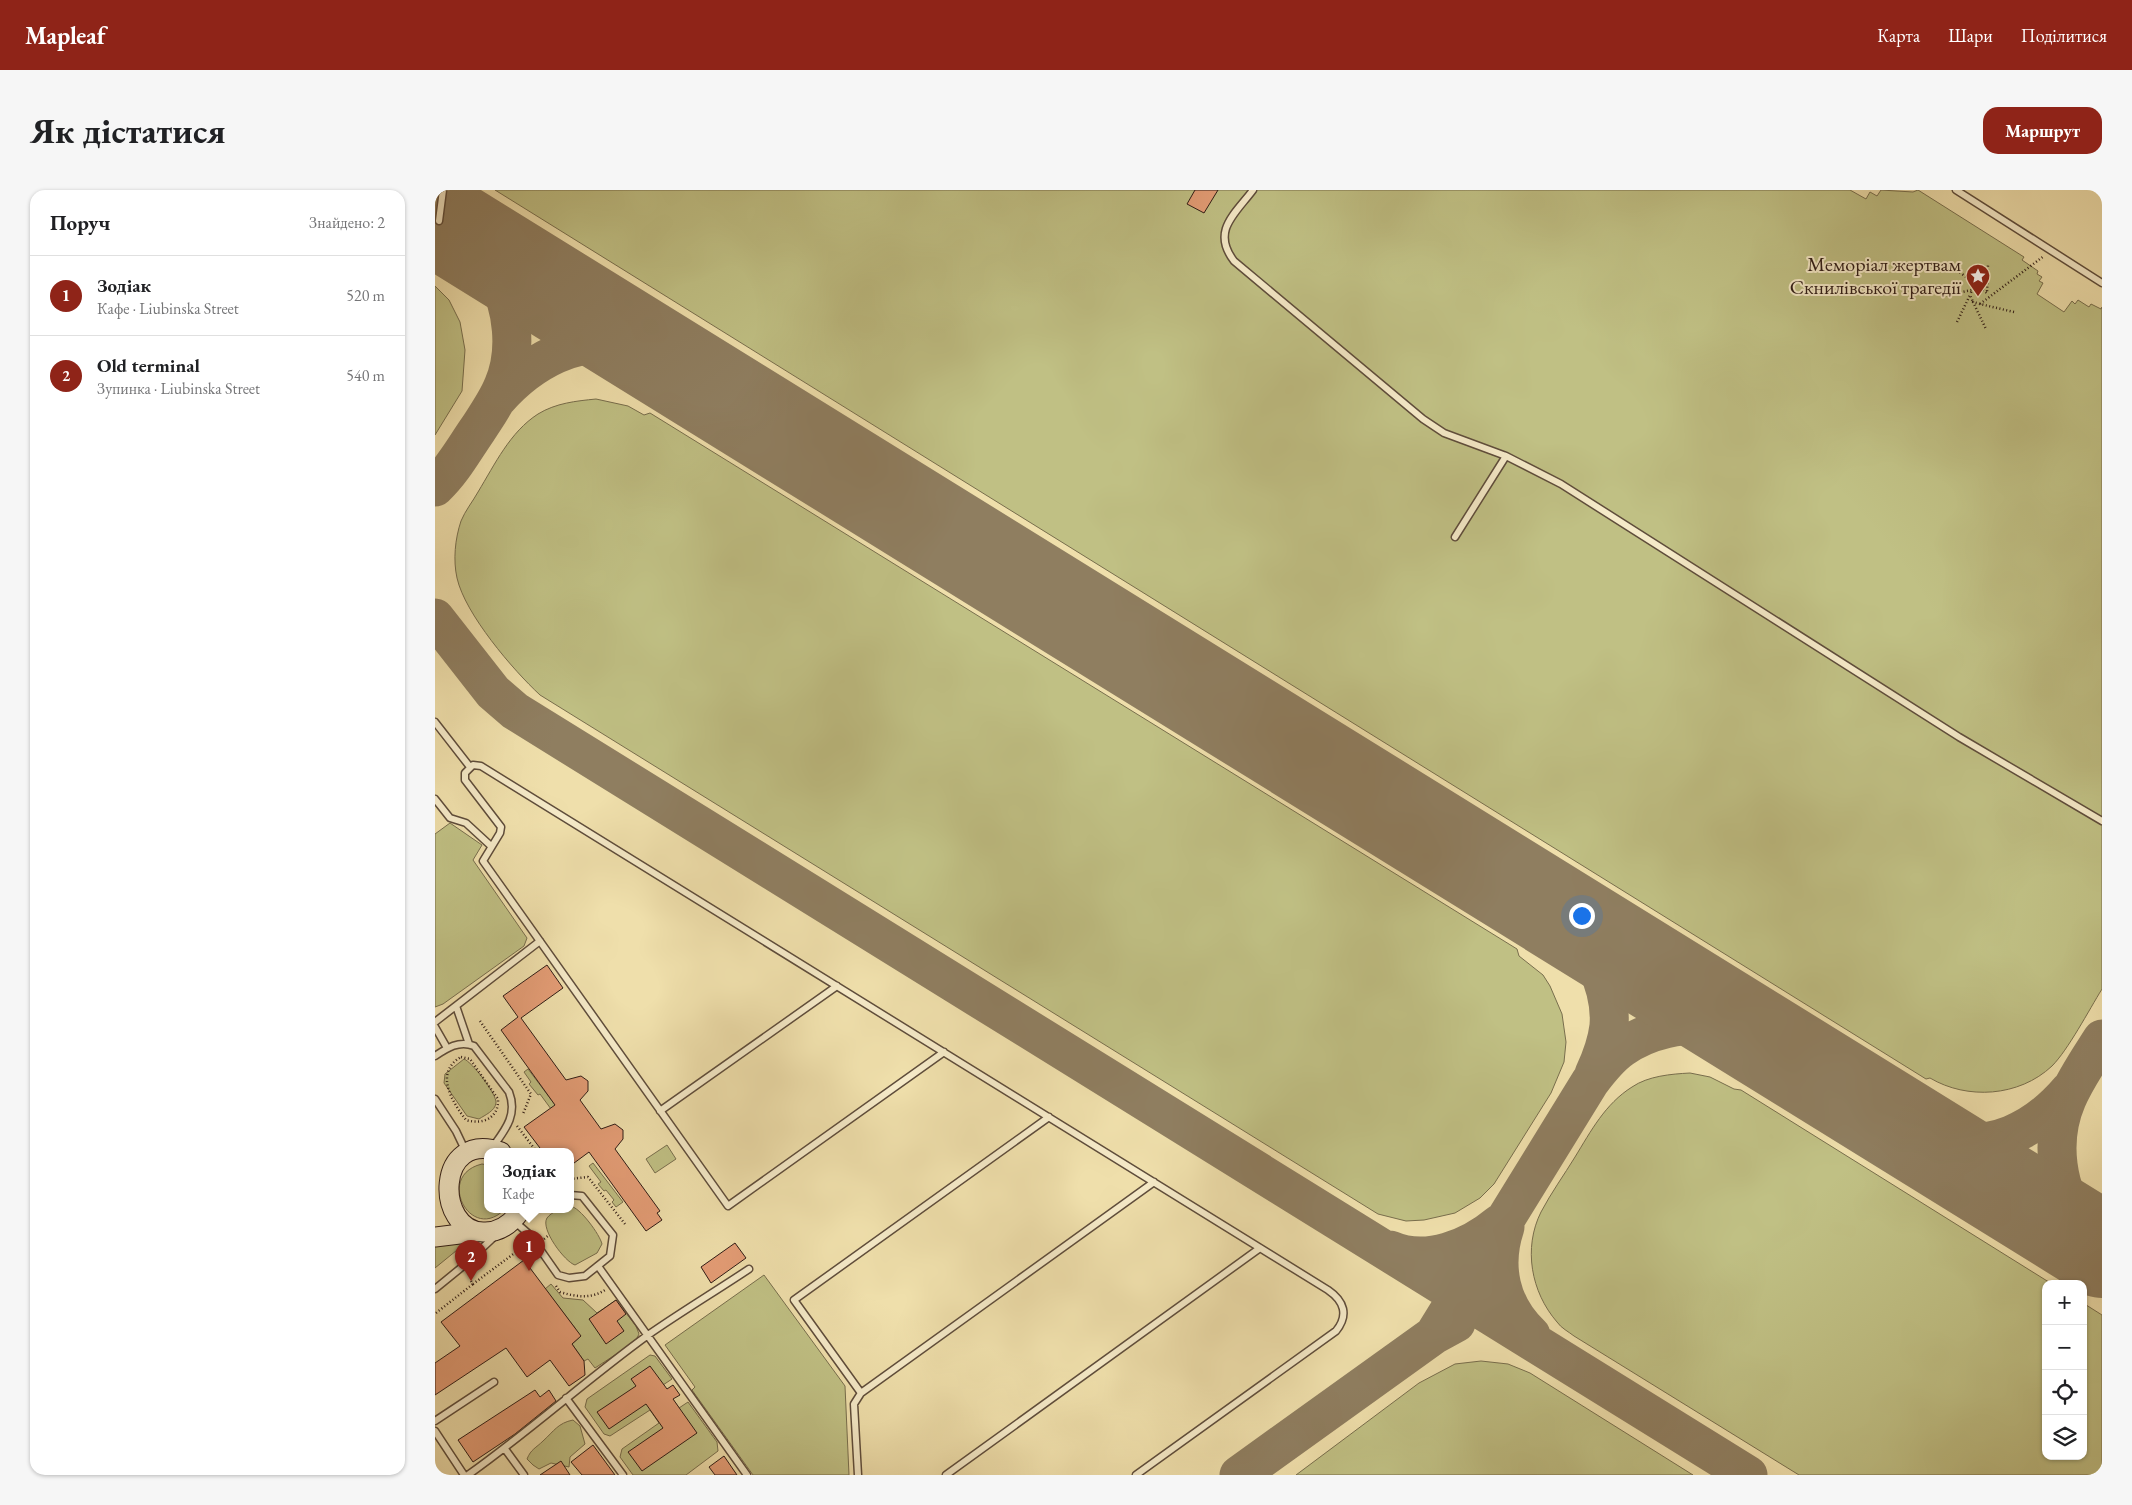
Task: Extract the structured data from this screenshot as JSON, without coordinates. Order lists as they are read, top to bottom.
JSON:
{
  "places": {
    "place": ["Меморіал жертвам Скнилівської трагедії"]
  },
  "page": {
    "header": "Mapleaf",
    "nav": ["Карта", "Шари", "Поділитися"],
    "buttons": "Маршрут",
    "title": "Як дістатися",
    "heading": ["Поруч", "Знайдено: 2"],
    "list": [
      {
        "mark": "1",
        "name": "Зодіак",
        "note": "Кафе · Liubinska Street",
        "value": "520 m"
      },
      {
        "mark": "2",
        "name": "Old terminal",
        "note": "Зупинка · Liubinska Street",
        "value": "540 m"
      }
    ],
    "popup": ["Зодіак", "Кафе"],
    "pins": ["1", "2"],
    "map_buttons": ["+", "−"]
  }
}
